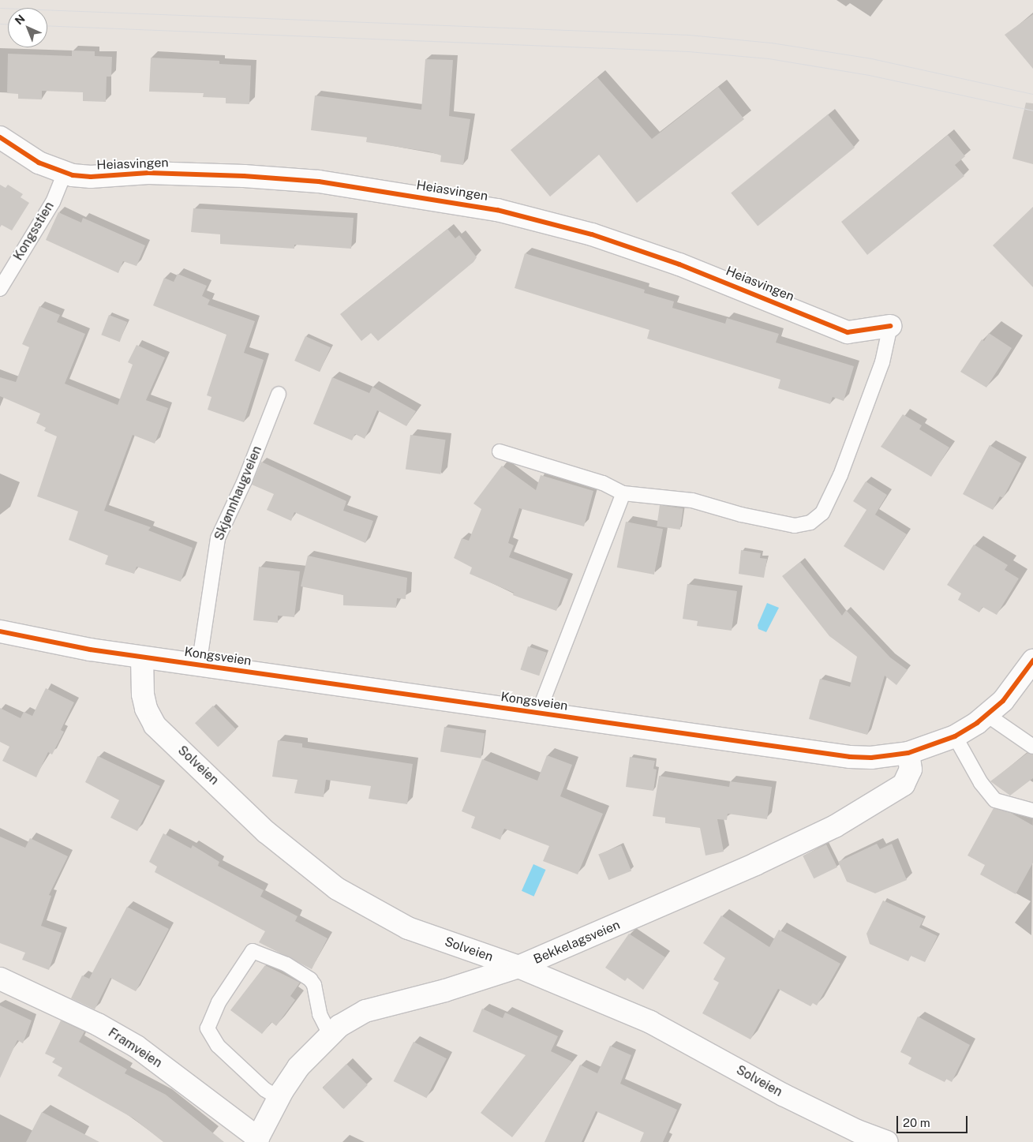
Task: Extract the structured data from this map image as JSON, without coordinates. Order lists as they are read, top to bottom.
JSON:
{
  "streets": {
    "street": [
      "Heiasvingen",
      "Kongsveien",
      "Solveien",
      "Bekkelagsveien",
      "Framveien"
    ],
    "lane": ["Kongsstien", "Skjønnhaugveien"]
  },
  "crossings": [
    ["Heiasvingen", "Kongsstien"],
    ["Heiasvingen", "Kongsveien"],
    ["Skjønnhaugveien", "Kongsveien"],
    ["Kongsveien", "Solveien"],
    ["Kongsveien", "Bekkelagsveien"],
    ["Solveien", "Bekkelagsveien"],
    ["Bekkelagsveien", "Framveien"]
  ],
  "scale_bar": "20 m",
  "north": "top left"
}
